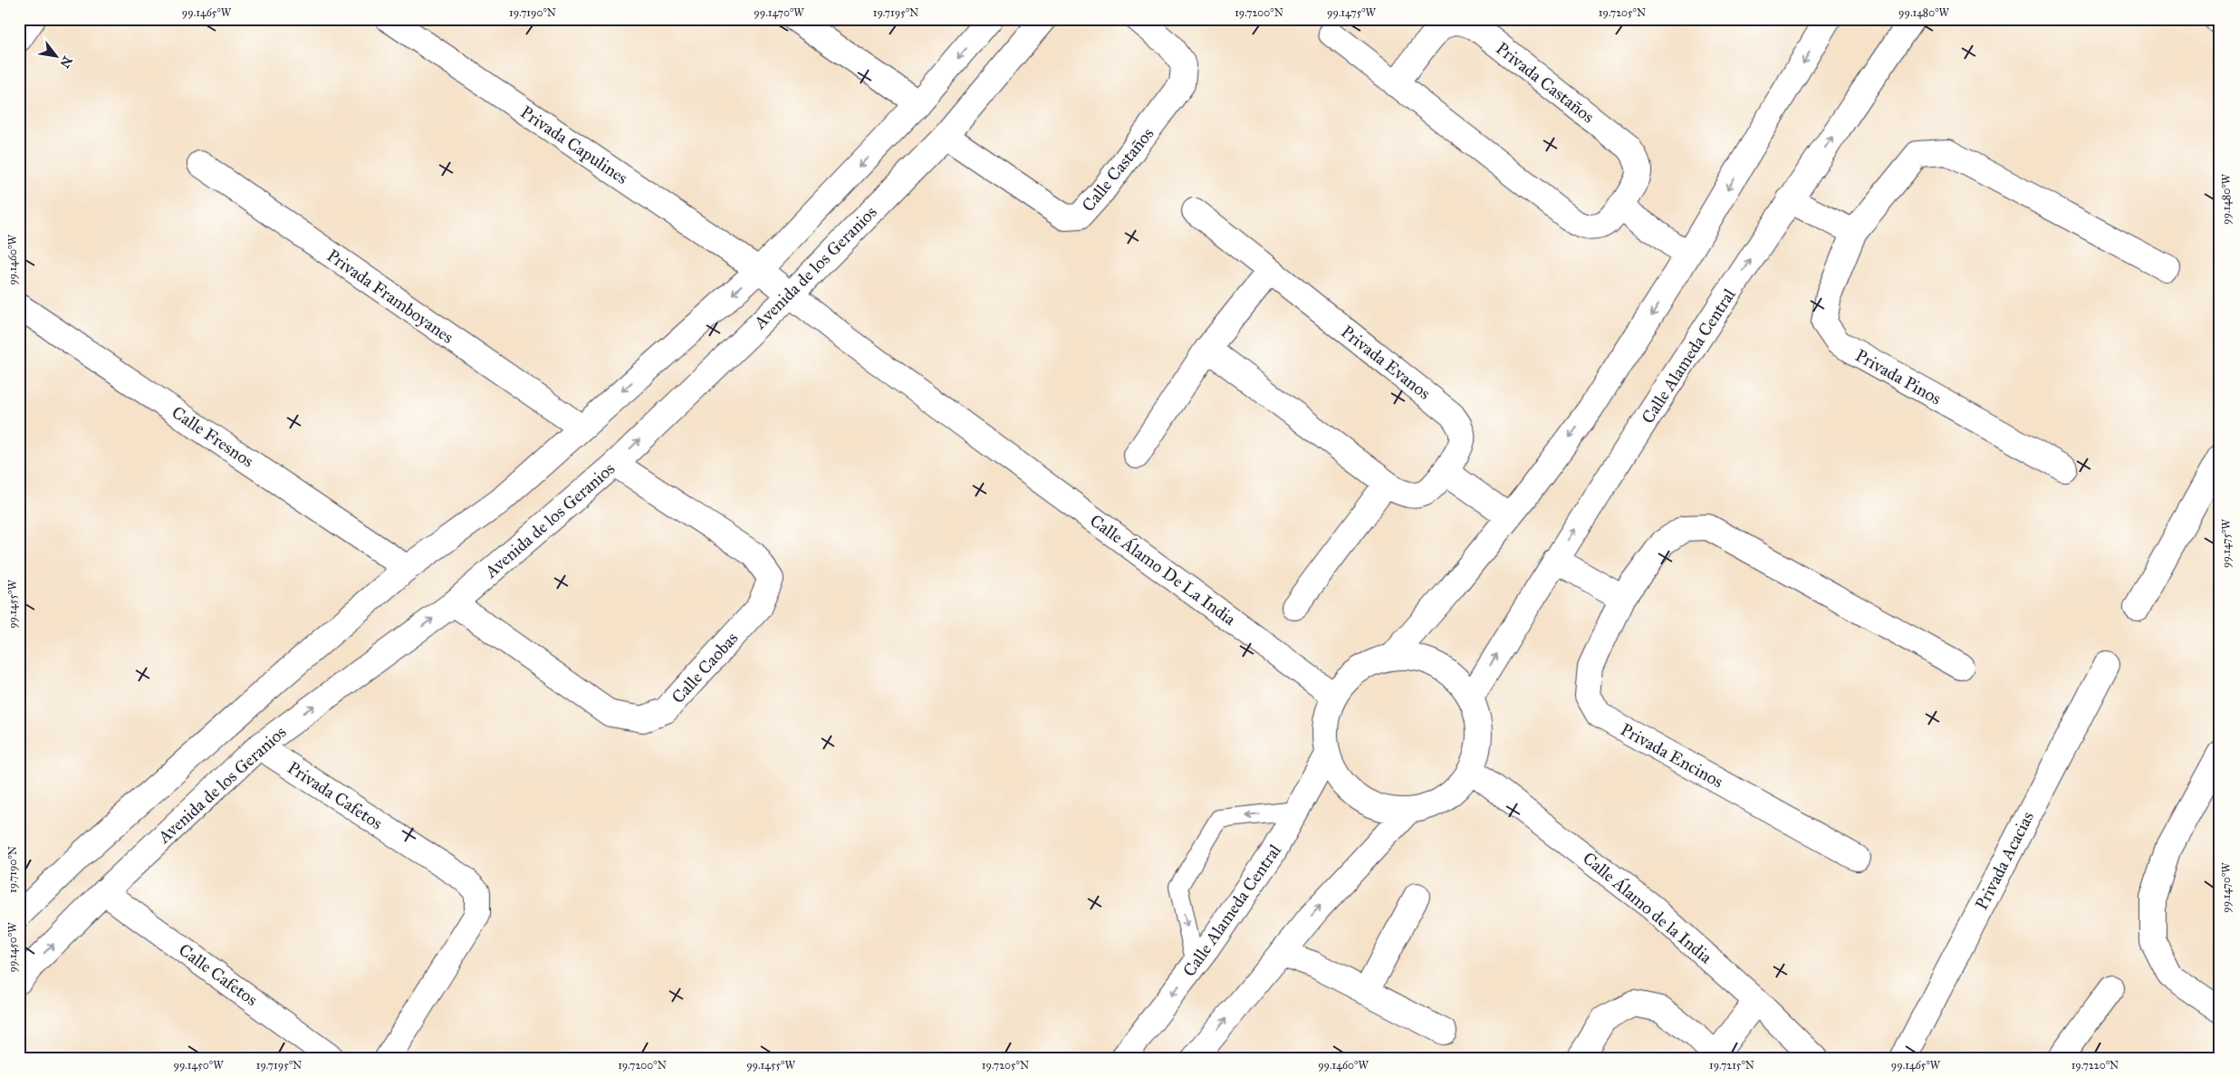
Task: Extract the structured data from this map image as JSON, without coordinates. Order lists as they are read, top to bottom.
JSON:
{
  "streets": {
    "street": [
      "Privada Castaños",
      "Privada Capulines",
      "Calle Castaños",
      "Avenida de los Geranios",
      "Privada Framboyanes",
      "Calle Alameda Central",
      "Privada Evanos",
      "Privada Pinos",
      "Calle Fresnos",
      "Calle Álamo De La India",
      "Calle Caobas",
      "Privada Encinos",
      "Privada Cafetos",
      "Privada Acacias",
      "Calle Álamo de la India",
      "Calle Cafetos"
    ]
  },
  "crossings": [
    ["Calle Castaños", "Avenida de los Geranios"],
    ["Avenida de los Geranios", "Calle Álamo De La India"],
    ["Avenida de los Geranios", "Calle Caobas"],
    ["Avenida de los Geranios", "Privada Cafetos"],
    ["Avenida de los Geranios", "Calle Cafetos"],
    ["Calle Alameda Central", "Calle Álamo De La India"],
    ["Calle Alameda Central", "Calle Álamo de la India"],
    ["Calle Álamo De La India", "Calle Álamo de la India"]
  ],
  "north": "bottom right",
  "coordinates": [
    "99.1465°W",
    "19.7190°N",
    "99.1470°W",
    "19.7195°N",
    "19.7200°N",
    "99.1475°W",
    "19.7205°N",
    "99.1480°W",
    "99.1460°W",
    "99.1455°W",
    "99.1450°W",
    "19.7215°N",
    "19.7220°N"
  ]
}
